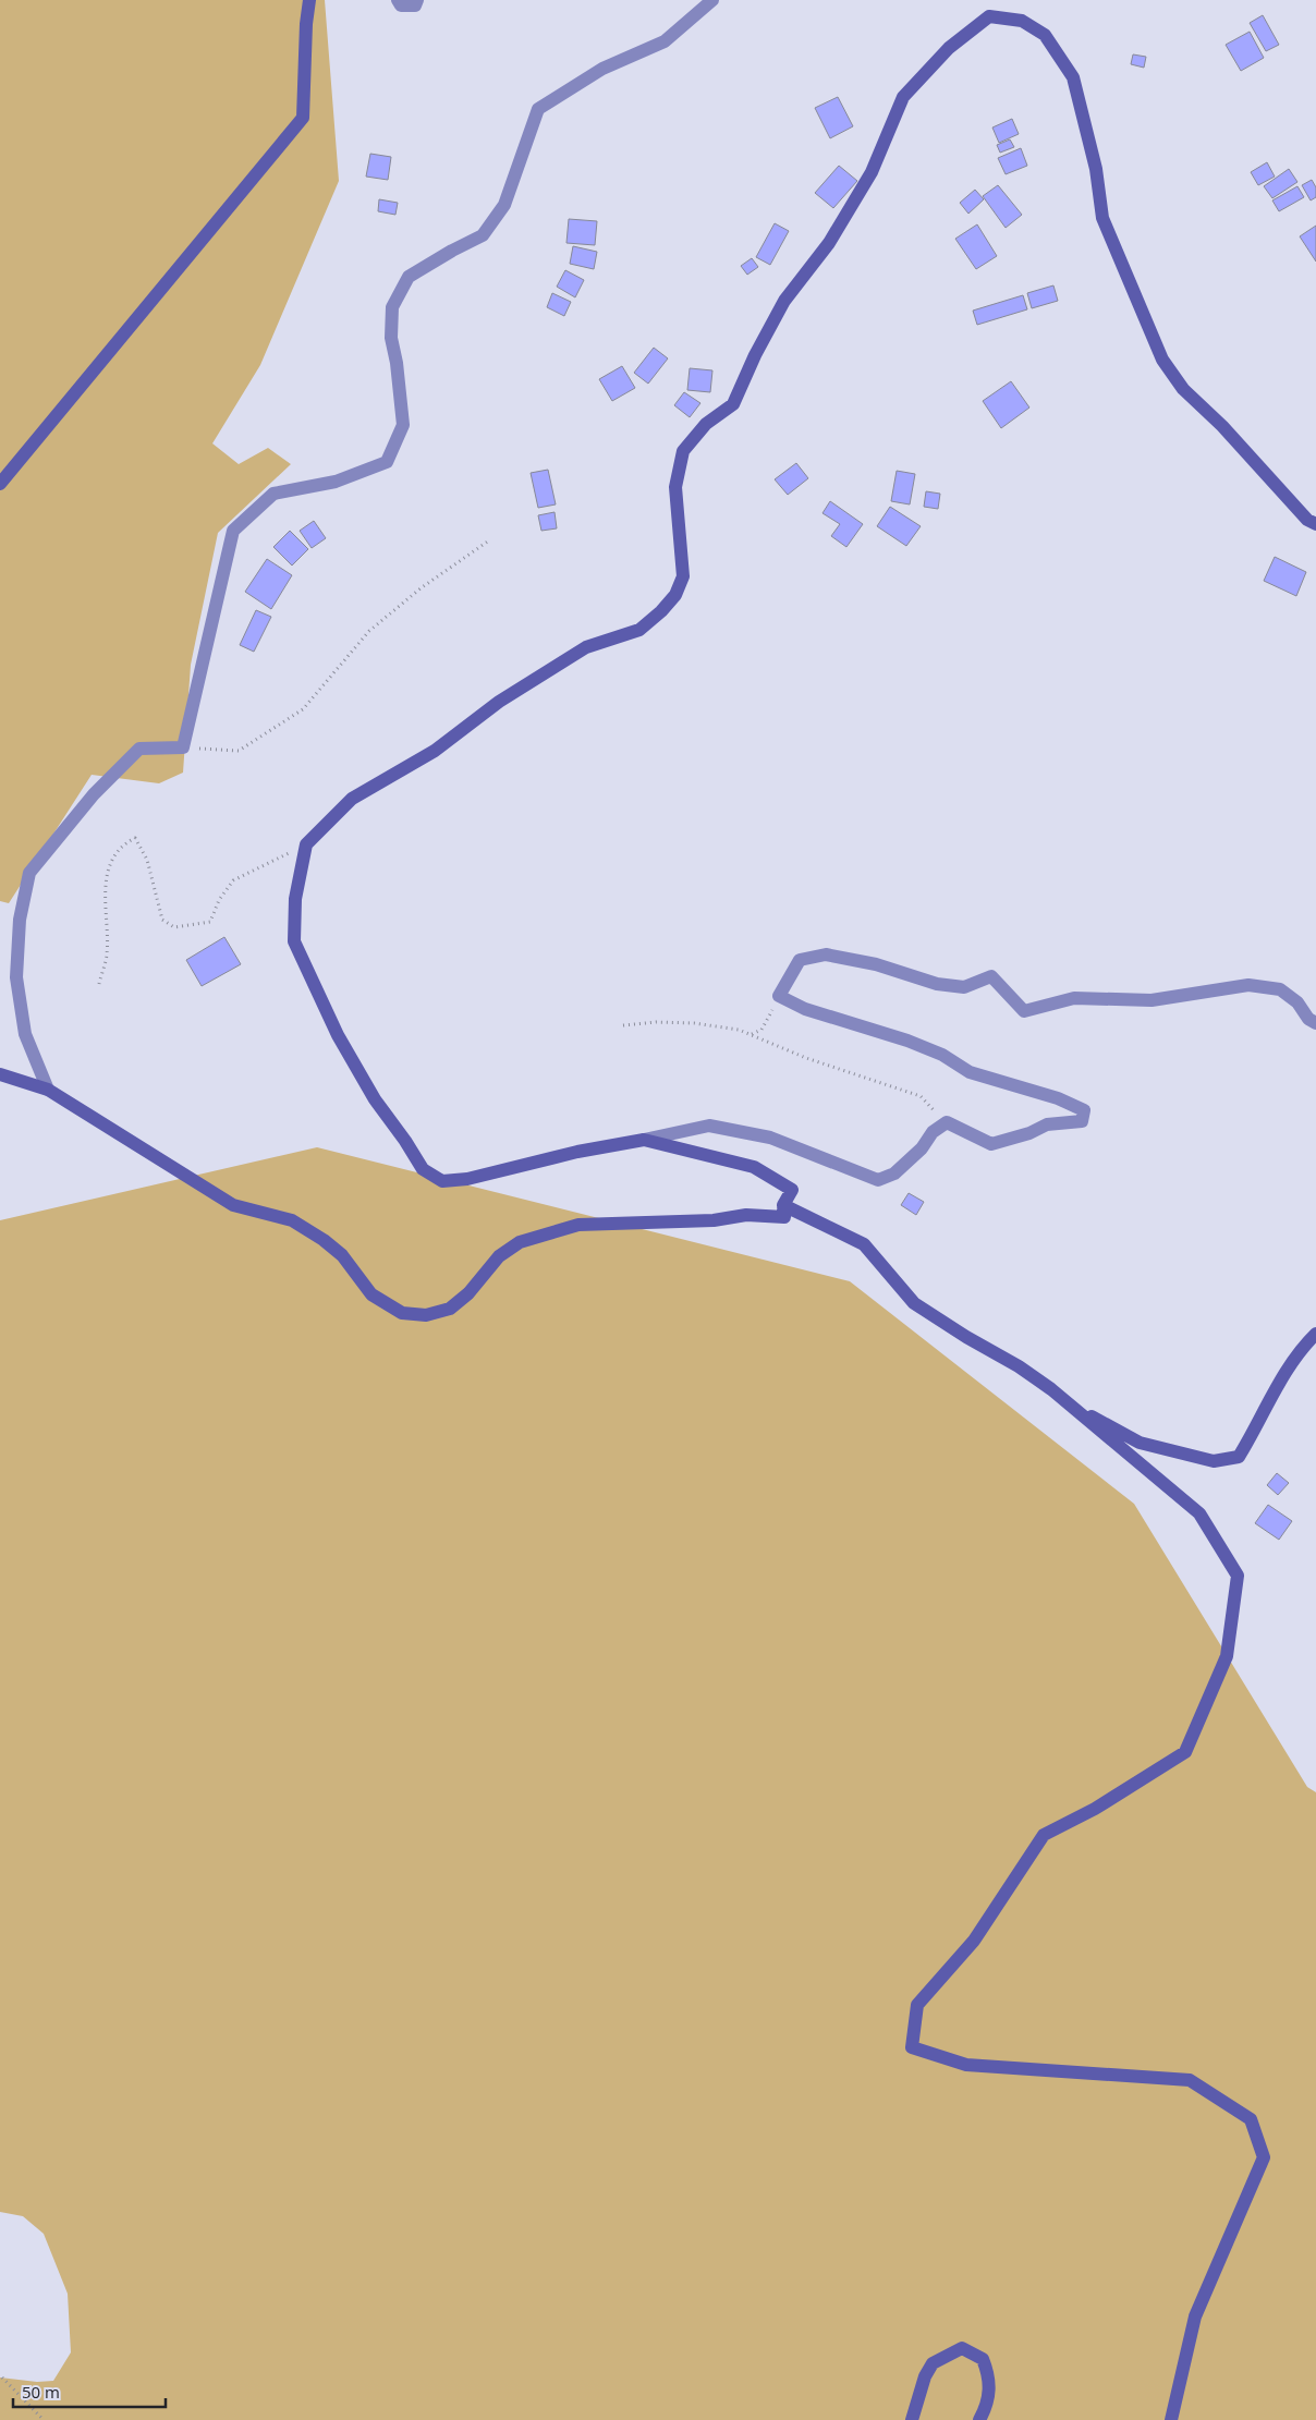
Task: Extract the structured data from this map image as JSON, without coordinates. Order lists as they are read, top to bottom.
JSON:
{
  "scale_bar": "50 m"
}
